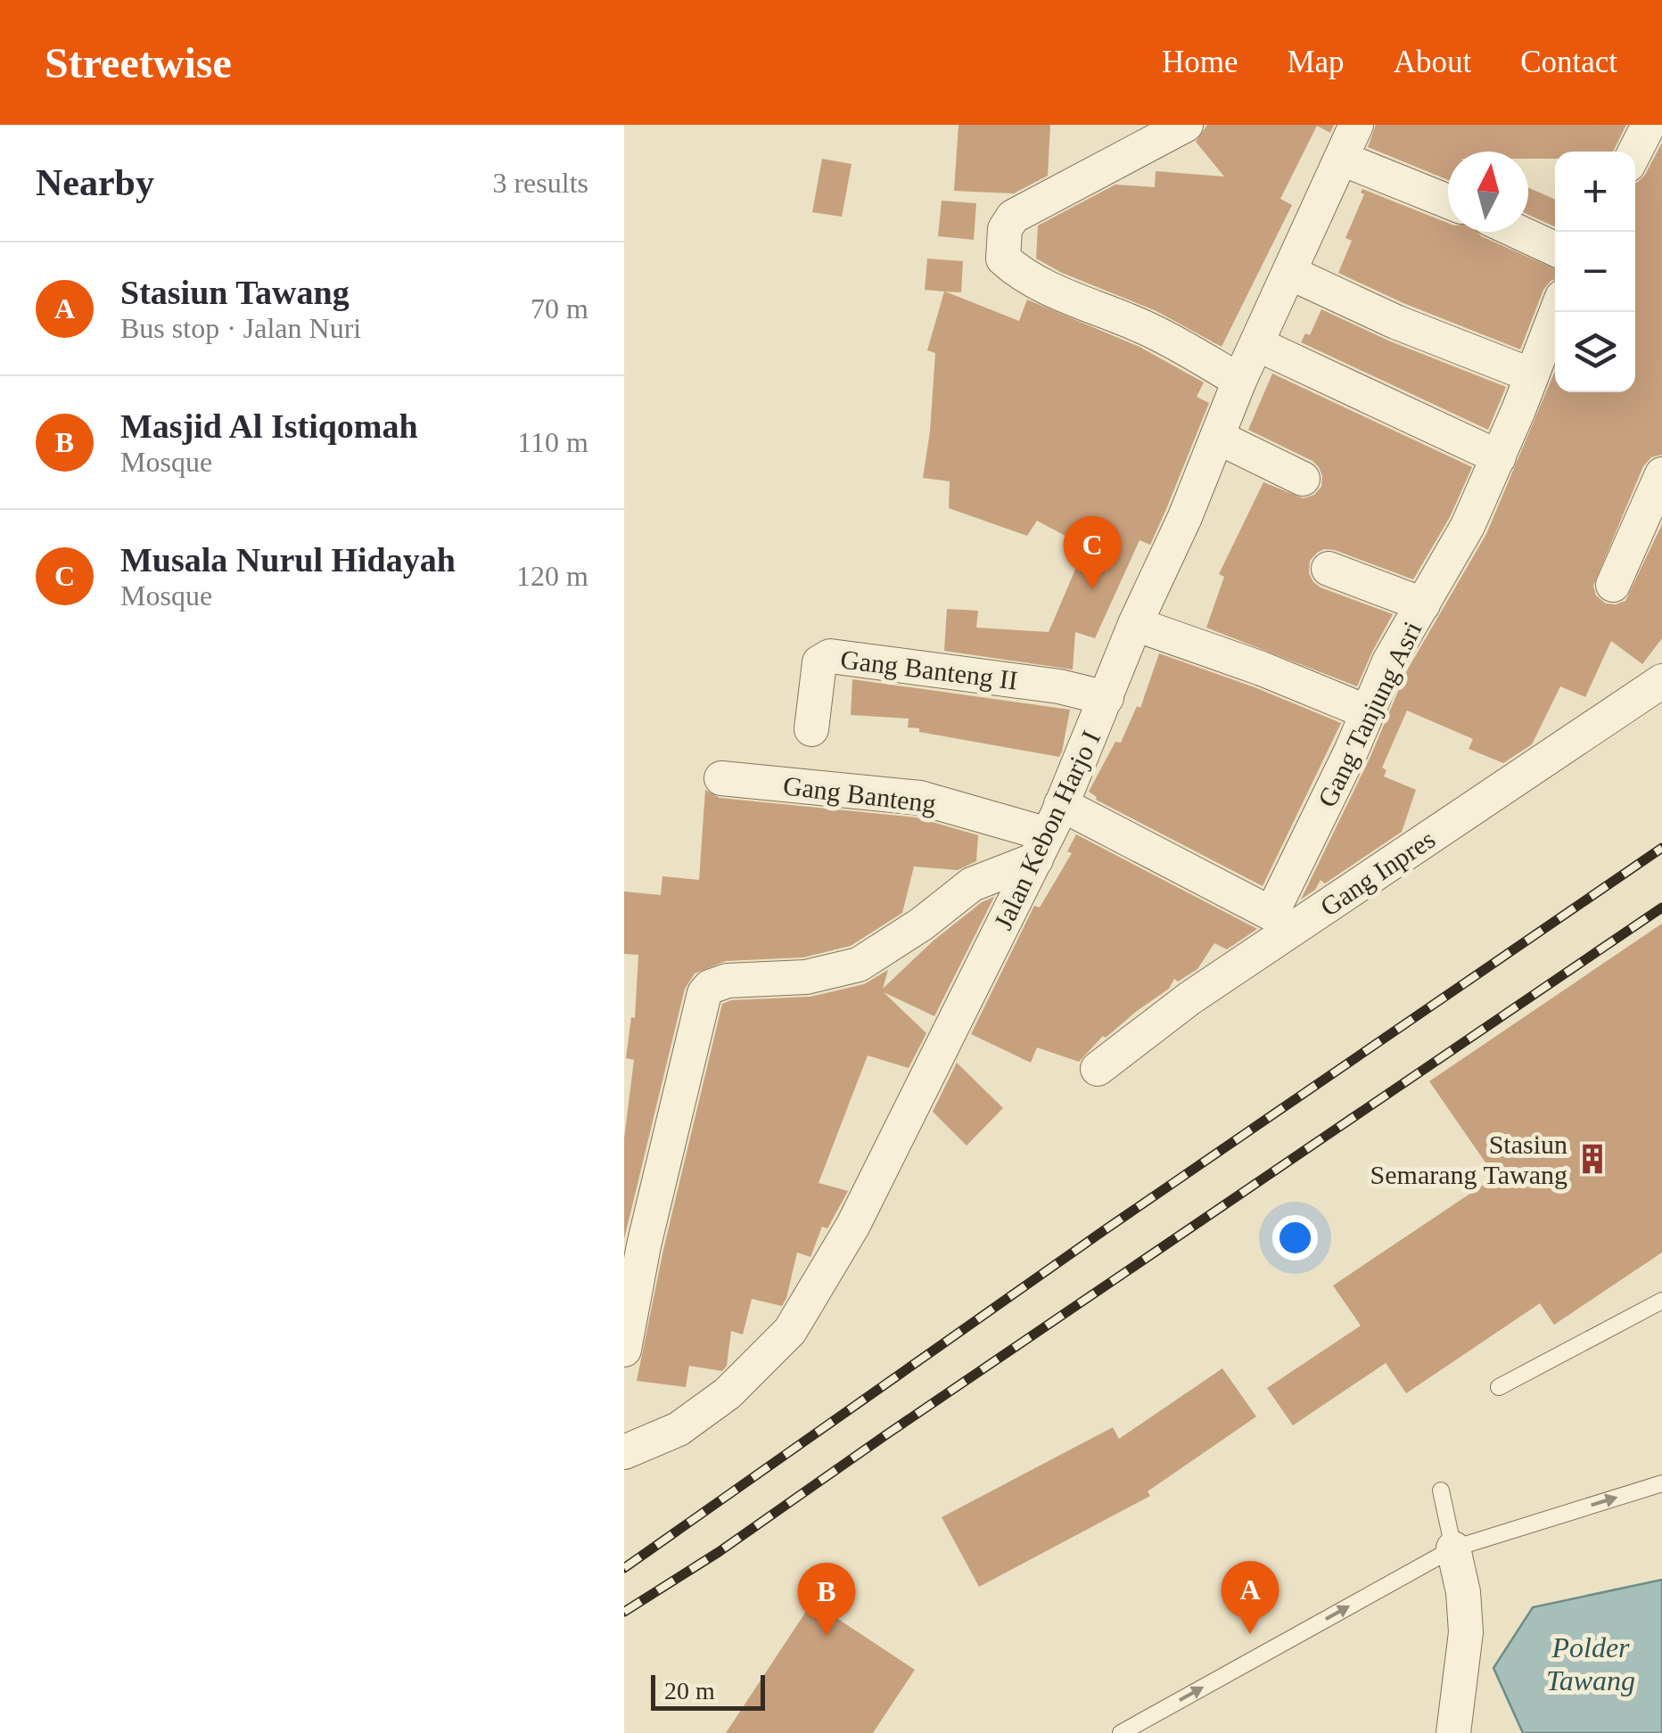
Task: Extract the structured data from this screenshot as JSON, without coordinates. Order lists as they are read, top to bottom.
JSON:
{
  "streets": {
    "street": [
      "Gang Banteng II",
      "Gang Tanjung Asri",
      "Gang Banteng",
      "Jalan Kebon Harjo I",
      "Gang Inpres"
    ]
  },
  "crossings": [
    ["Gang Banteng II", "Jalan Kebon Harjo I"],
    ["Gang Tanjung Asri", "Gang Inpres"],
    ["Gang Banteng", "Jalan Kebon Harjo I"]
  ],
  "water": ["Polder Tawang"],
  "places": {
    "building": ["Stasiun Semarang Tawang"]
  },
  "scale_bar": "20 m",
  "north": "top",
  "page": {
    "header": "Streetwise",
    "nav": [
      "Home",
      "Map",
      "About",
      "Contact"
    ],
    "heading": ["Nearby", "3 results"],
    "map_buttons": ["+", "−"],
    "list": [
      {
        "mark": "A",
        "name": "Stasiun Tawang",
        "note": "Bus stop · Jalan Nuri",
        "value": "70 m"
      },
      {
        "mark": "B",
        "name": "Masjid Al Istiqomah",
        "note": "Mosque",
        "value": "110 m"
      },
      {
        "mark": "C",
        "name": "Musala Nurul Hidayah",
        "note": "Mosque",
        "value": "120 m"
      }
    ],
    "pins": ["C", "A", "B"],
    "scale": "20 m"
  }
}
